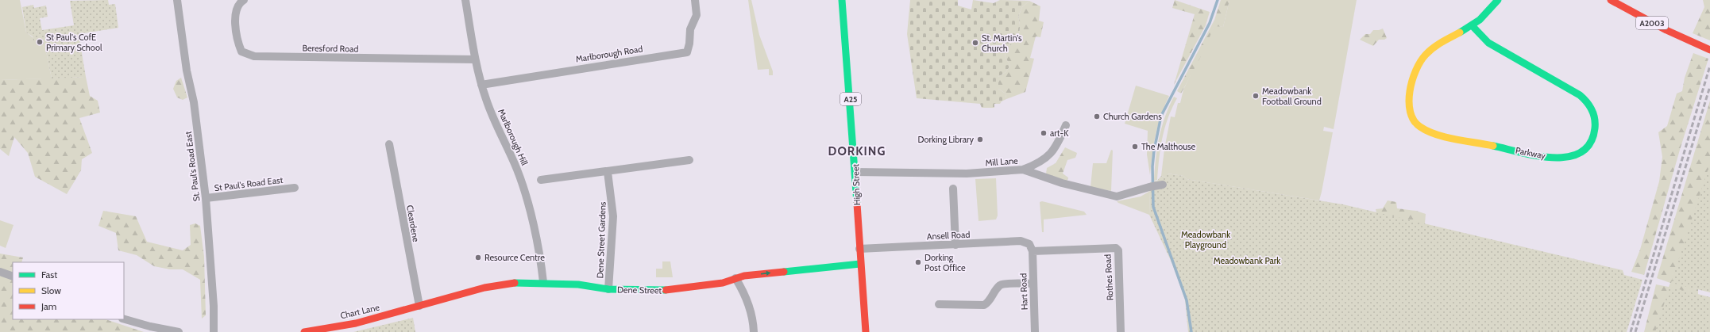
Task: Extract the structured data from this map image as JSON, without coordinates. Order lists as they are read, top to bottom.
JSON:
{
  "streets": {
    "street": [
      "A2003",
      "Beresford Road",
      "Marlborough Road",
      "A25",
      "Marlborough Hill",
      "Parkway",
      "Mill Lane",
      "St. Paul's Road East",
      "St Paul's Road East",
      "High Street",
      "Cleardene",
      "Ansell Road",
      "Dene Street Gardens",
      "Rothes Road",
      "Dene Street",
      "Hart Road",
      "Chart Lane"
    ]
  },
  "crossings": [
    ["Beresford Road", "Marlborough Hill"],
    ["Marlborough Road", "Marlborough Hill"],
    ["Marlborough Hill", "Dene Street"],
    ["Mill Lane", "High Street"],
    ["St. Paul's Road East", "St Paul's Road East"],
    ["High Street", "Ansell Road"],
    ["High Street", "Dene Street"],
    ["Cleardene", "Dene Street"],
    ["Cleardene", "Chart Lane"],
    ["Ansell Road", "Rothes Road"],
    ["Ansell Road", "Hart Road"],
    ["Dene Street Gardens", "Dene Street"],
    ["Rothes Road", "Hart Road"],
    ["Dene Street", "Chart Lane"]
  ],
  "districts": ["DORKING"],
  "parks": ["Meadowbank Playground", "Meadowbank Park"],
  "places": [
    "St Paul's CofE Primary School",
    "St. Martin's Church",
    "Meadowbank Football Ground",
    "Church Gardens",
    "art-K",
    "Dorking Library",
    "The Malthouse",
    "Resource Centre",
    "Dorking Post Office"
  ],
  "legend": ["Fast", "Slow", "Jam"]
}
